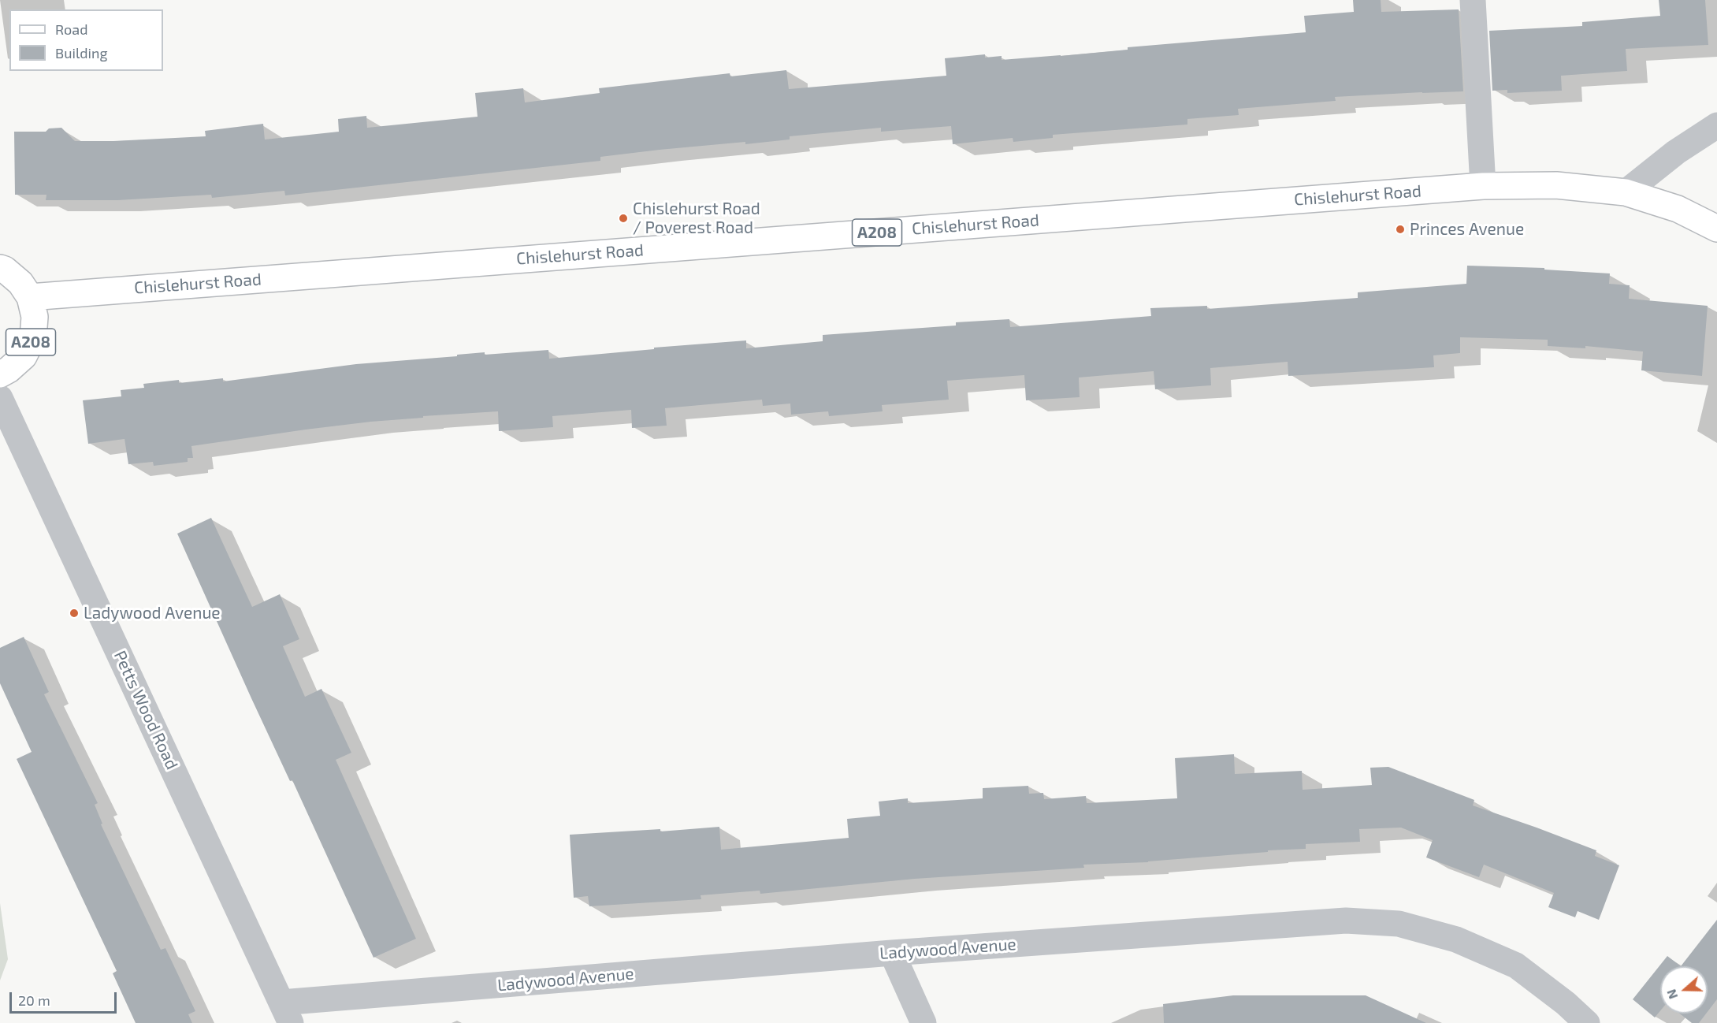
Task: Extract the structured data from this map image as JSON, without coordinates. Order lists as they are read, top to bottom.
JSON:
{
  "streets": {
    "main road": ["Chislehurst Road", "A208"],
    "street": ["Petts Wood Road", "Ladywood Avenue"]
  },
  "crossings": [
    ["Chislehurst Road", "A208"],
    ["Petts Wood Road", "Ladywood Avenue"]
  ],
  "places": ["Chislehurst Road / Poverest Road", "Princes Avenue", "Ladywood Avenue"],
  "legend": ["Road", "Building"],
  "scale_bar": "20 m",
  "north": "left"
}
